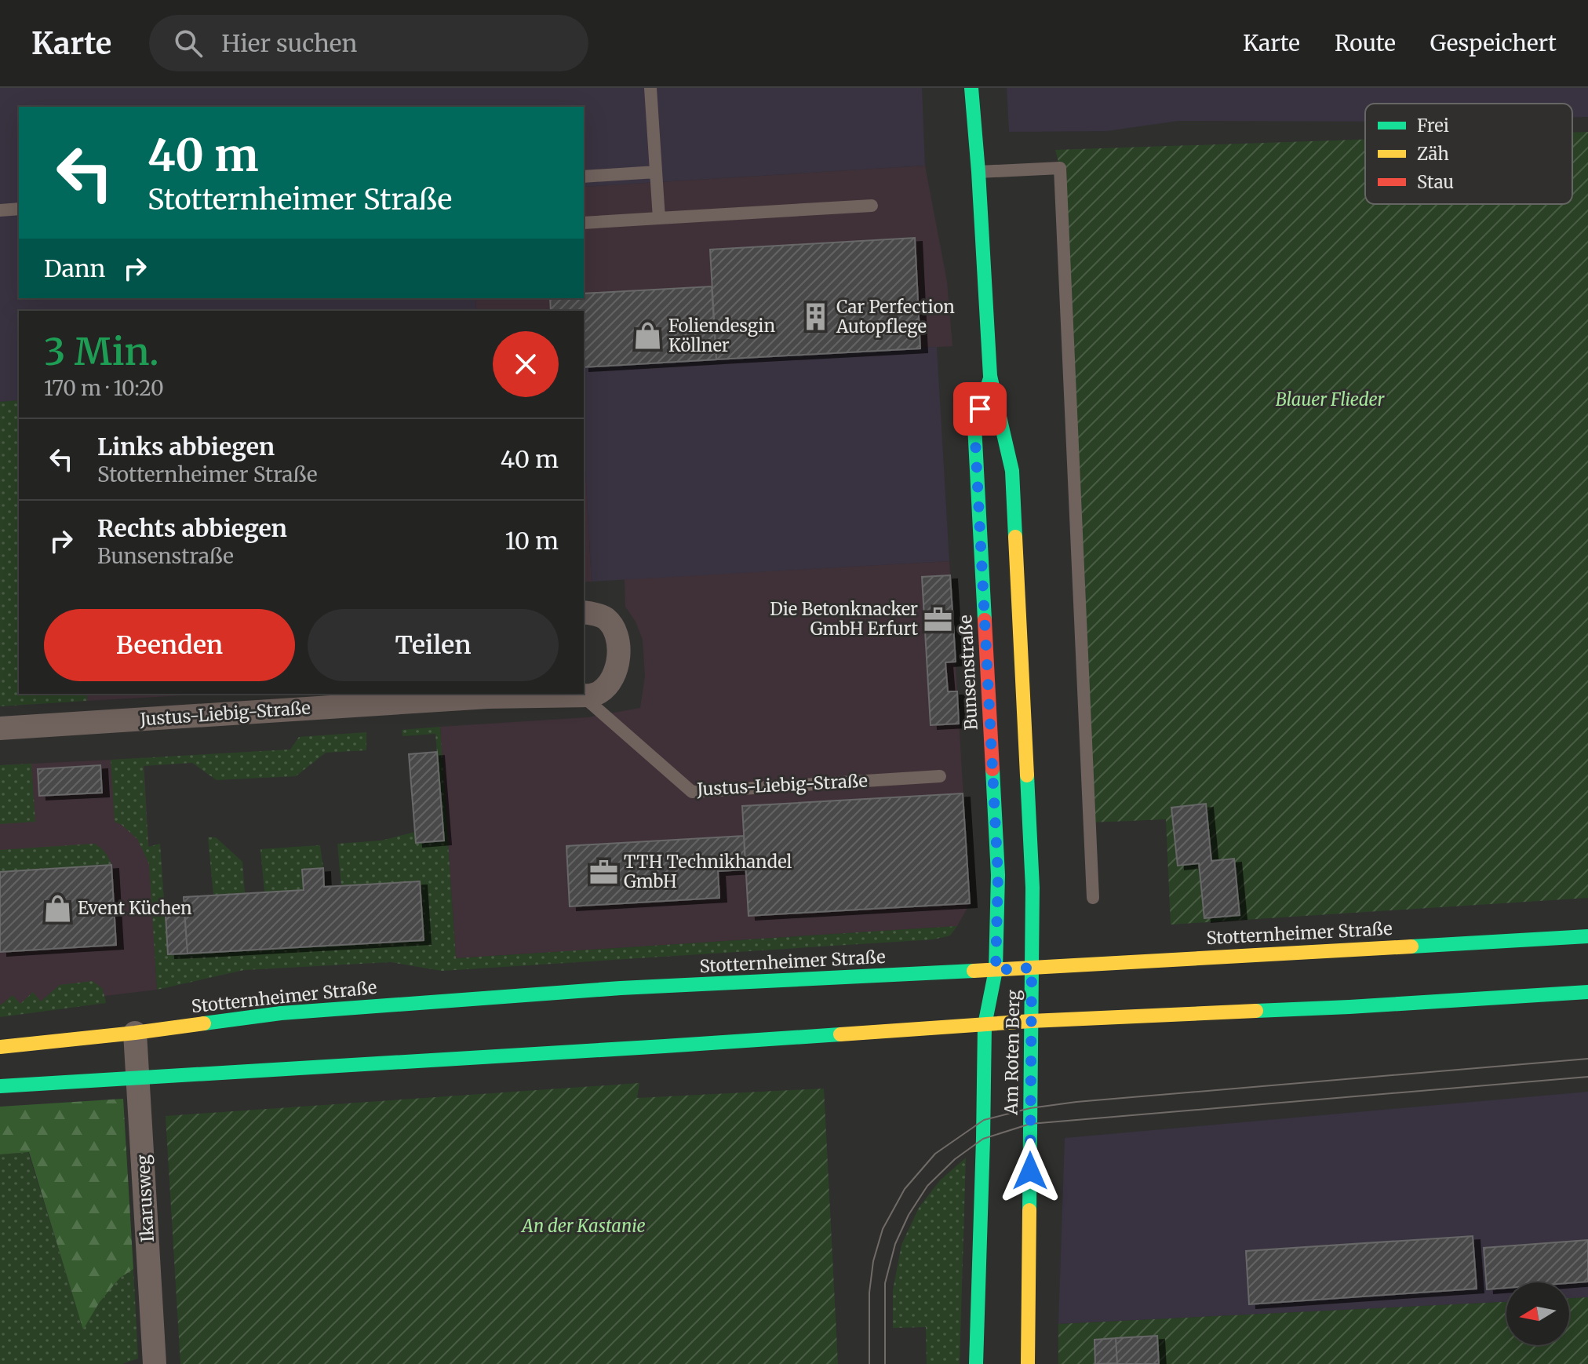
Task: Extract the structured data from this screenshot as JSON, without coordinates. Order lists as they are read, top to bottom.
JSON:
{
  "streets": {
    "main road": ["Bunsenstraße", "Stotternheimer Straße", "Am Roten Berg"],
    "street": ["Justus-Liebig-Straße", "Ikarusweg"]
  },
  "crossings": [
    ["Bunsenstraße", "Stotternheimer Straße"],
    ["Bunsenstraße", "Am Roten Berg"],
    ["Stotternheimer Straße", "Am Roten Berg"],
    ["Stotternheimer Straße", "Ikarusweg"]
  ],
  "parks": ["Blauer Flieder", "An der Kastanie"],
  "places": {
    "building": ["Car Perfection Autopflege"],
    "shop": ["Foliendesgin Köllner", "Event Küchen"],
    "office": ["Die Betonknacker GmbH Erfurt", "TTH Technikhandel GmbH"]
  },
  "legend": ["Frei", "Zäh", "Stau"],
  "north": "left",
  "page": {
    "header": "Karte",
    "search": "Hier suchen",
    "nav": ["Karte", "Route", "Gespeichert"],
    "turn": ["40 m", "Stotternheimer Straße"],
    "then": "Dann",
    "heading": ["3 Min.", "170 m · 10:20"],
    "list": [
      {
        "name": "Links abbiegen",
        "note": "Stotternheimer Straße",
        "value": "40 m"
      },
      {
        "name": "Rechts abbiegen",
        "note": "Bunsenstraße",
        "value": "10 m"
      }
    ],
    "buttons": ["Beenden", "Teilen"]
  }
}
